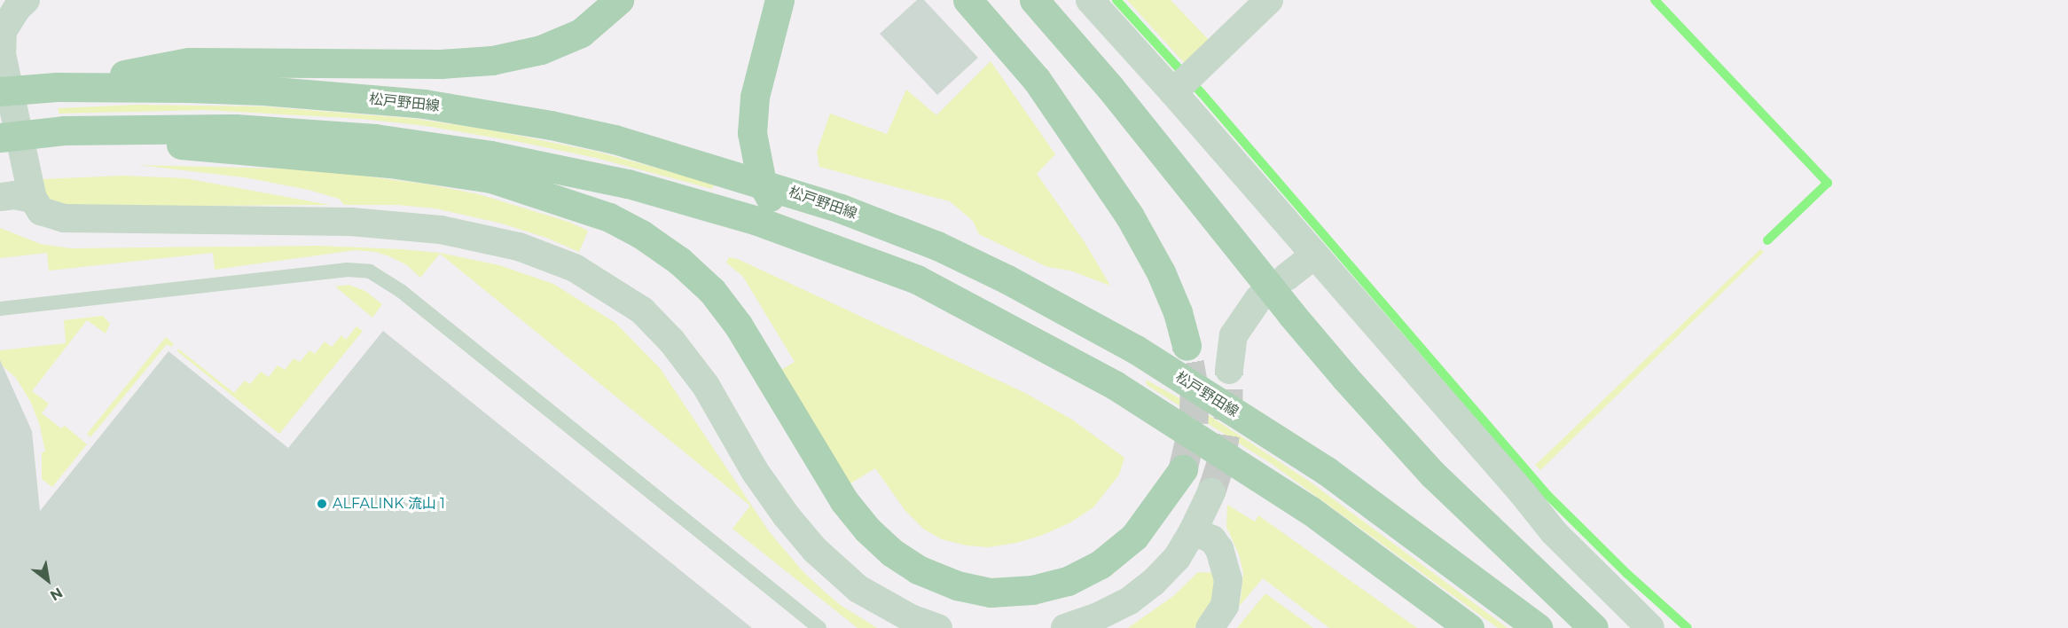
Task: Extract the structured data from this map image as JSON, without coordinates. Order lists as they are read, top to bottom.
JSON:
{
  "streets": {
    "main road": ["松戸野田線"]
  },
  "places": ["ALFALINK 流山 1"],
  "north": "bottom right"
}
